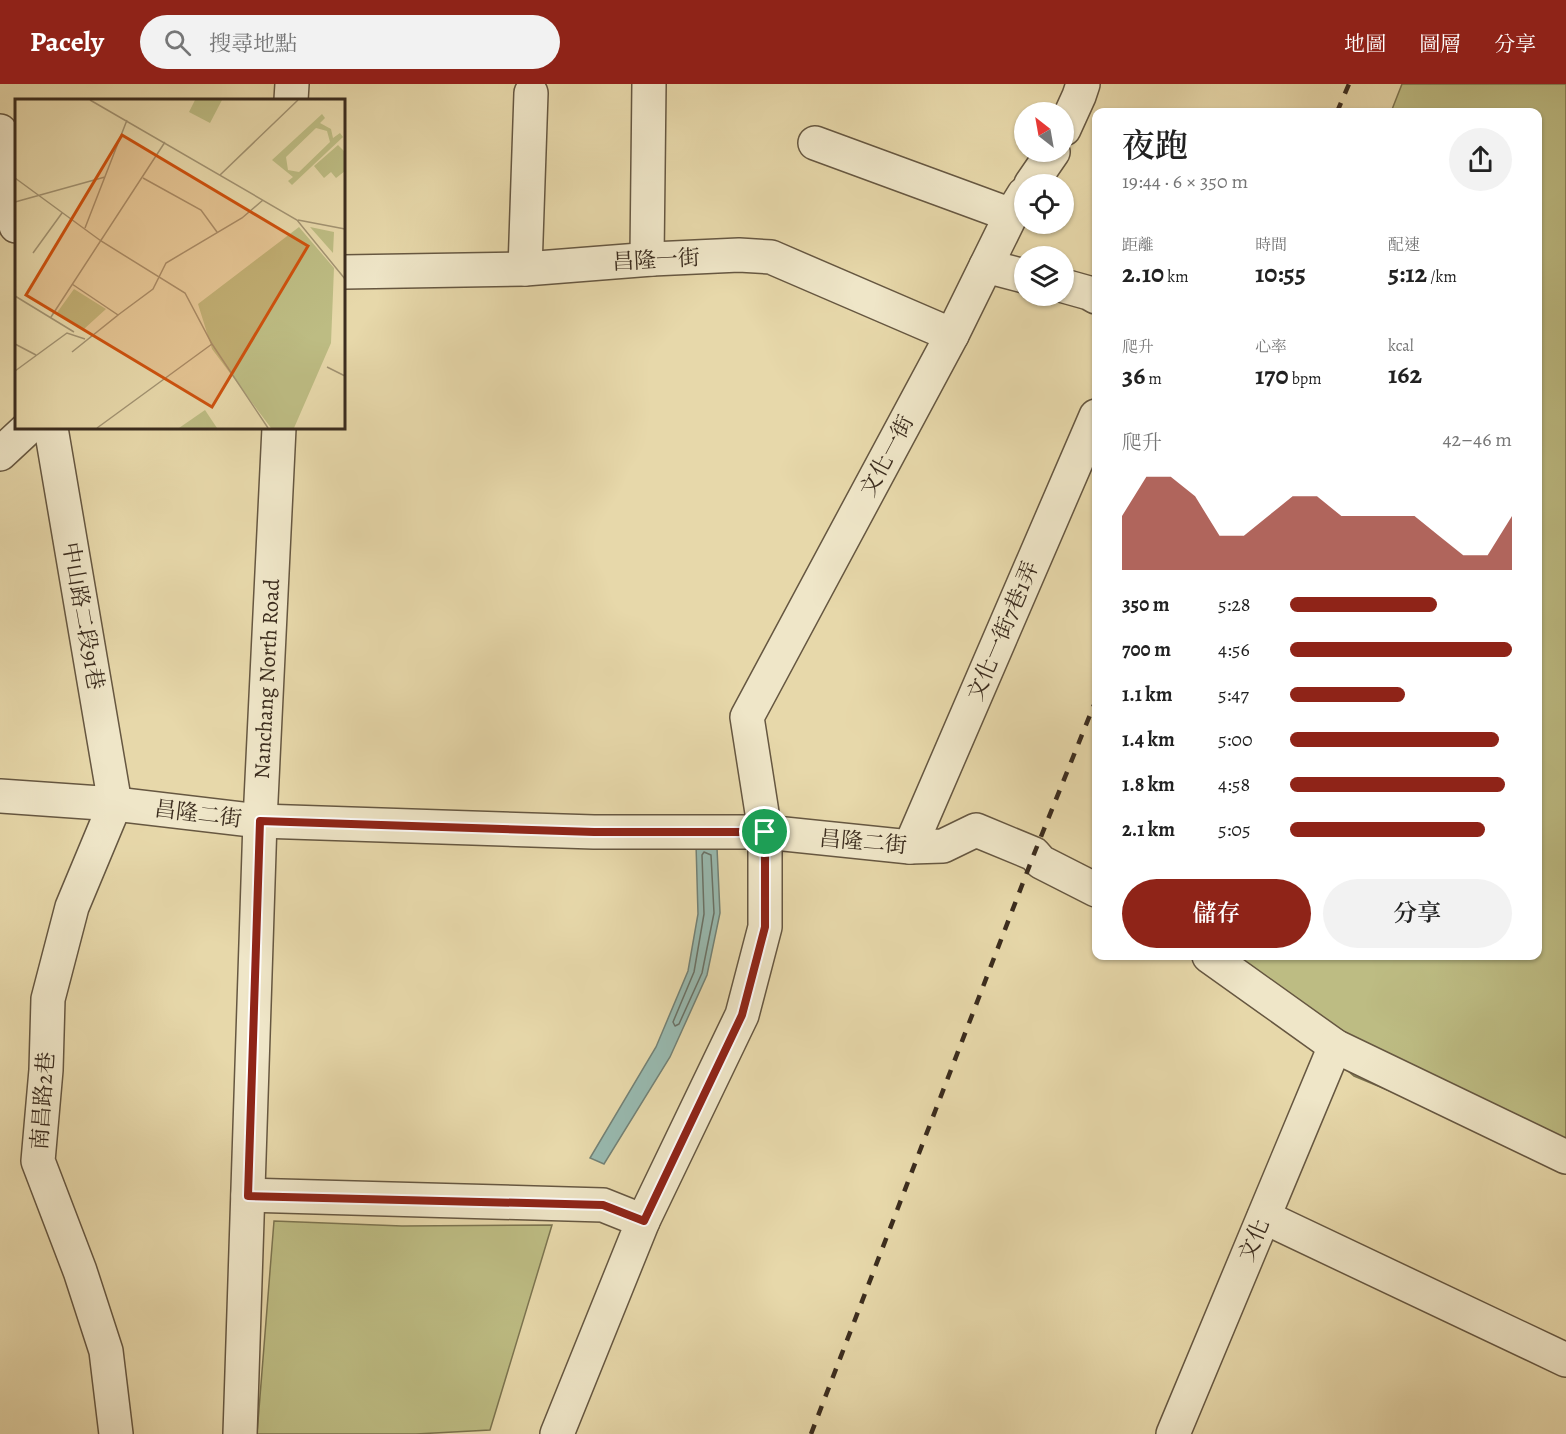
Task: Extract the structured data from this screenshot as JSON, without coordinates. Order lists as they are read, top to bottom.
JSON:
{
  "streets": {
    "street": [
      "昌隆一街",
      "文化一街",
      "中山路二段91巷",
      "文化一街7巷1弄",
      "Nanchang North Road",
      "昌隆二街",
      "南昌路2巷",
      "文化"
    ]
  },
  "crossings": [
    ["昌隆一街", "文化一街"],
    ["文化一街", "昌隆二街"],
    ["中山路二段91巷", "昌隆二街"],
    ["中山路二段91巷", "南昌路2巷"],
    ["文化一街7巷1弄", "昌隆二街"],
    ["Nanchang North Road", "昌隆二街"],
    ["昌隆二街", "南昌路2巷"]
  ],
  "north": "top left",
  "page": {
    "header": "Pacely",
    "search": "搜尋地點",
    "nav": ["地圖", "圖層", "分享"],
    "heading": ["夜跑", "19:44 · 6 × 350 m"],
    "stats": [
      ["距離", "2.10 km"],
      ["時間", "10:55"],
      ["配速", "5:12 /km"],
      ["爬升", "36 m"],
      ["心率", "170 bpm"],
      ["kcal", "162"]
    ],
    "chart": ["爬升", "42–46 m"],
    "list": [
      {
        "name": "350 m",
        "note": "5:28"
      },
      {
        "name": "700 m",
        "note": "4:56"
      },
      {
        "name": "1.1 km",
        "note": "5:47"
      },
      {
        "name": "1.4 km",
        "note": "5:00"
      },
      {
        "name": "1.8 km",
        "note": "4:58"
      },
      {
        "name": "2.1 km",
        "note": "5:05"
      }
    ],
    "buttons": ["儲存", "分享"]
  }
}
